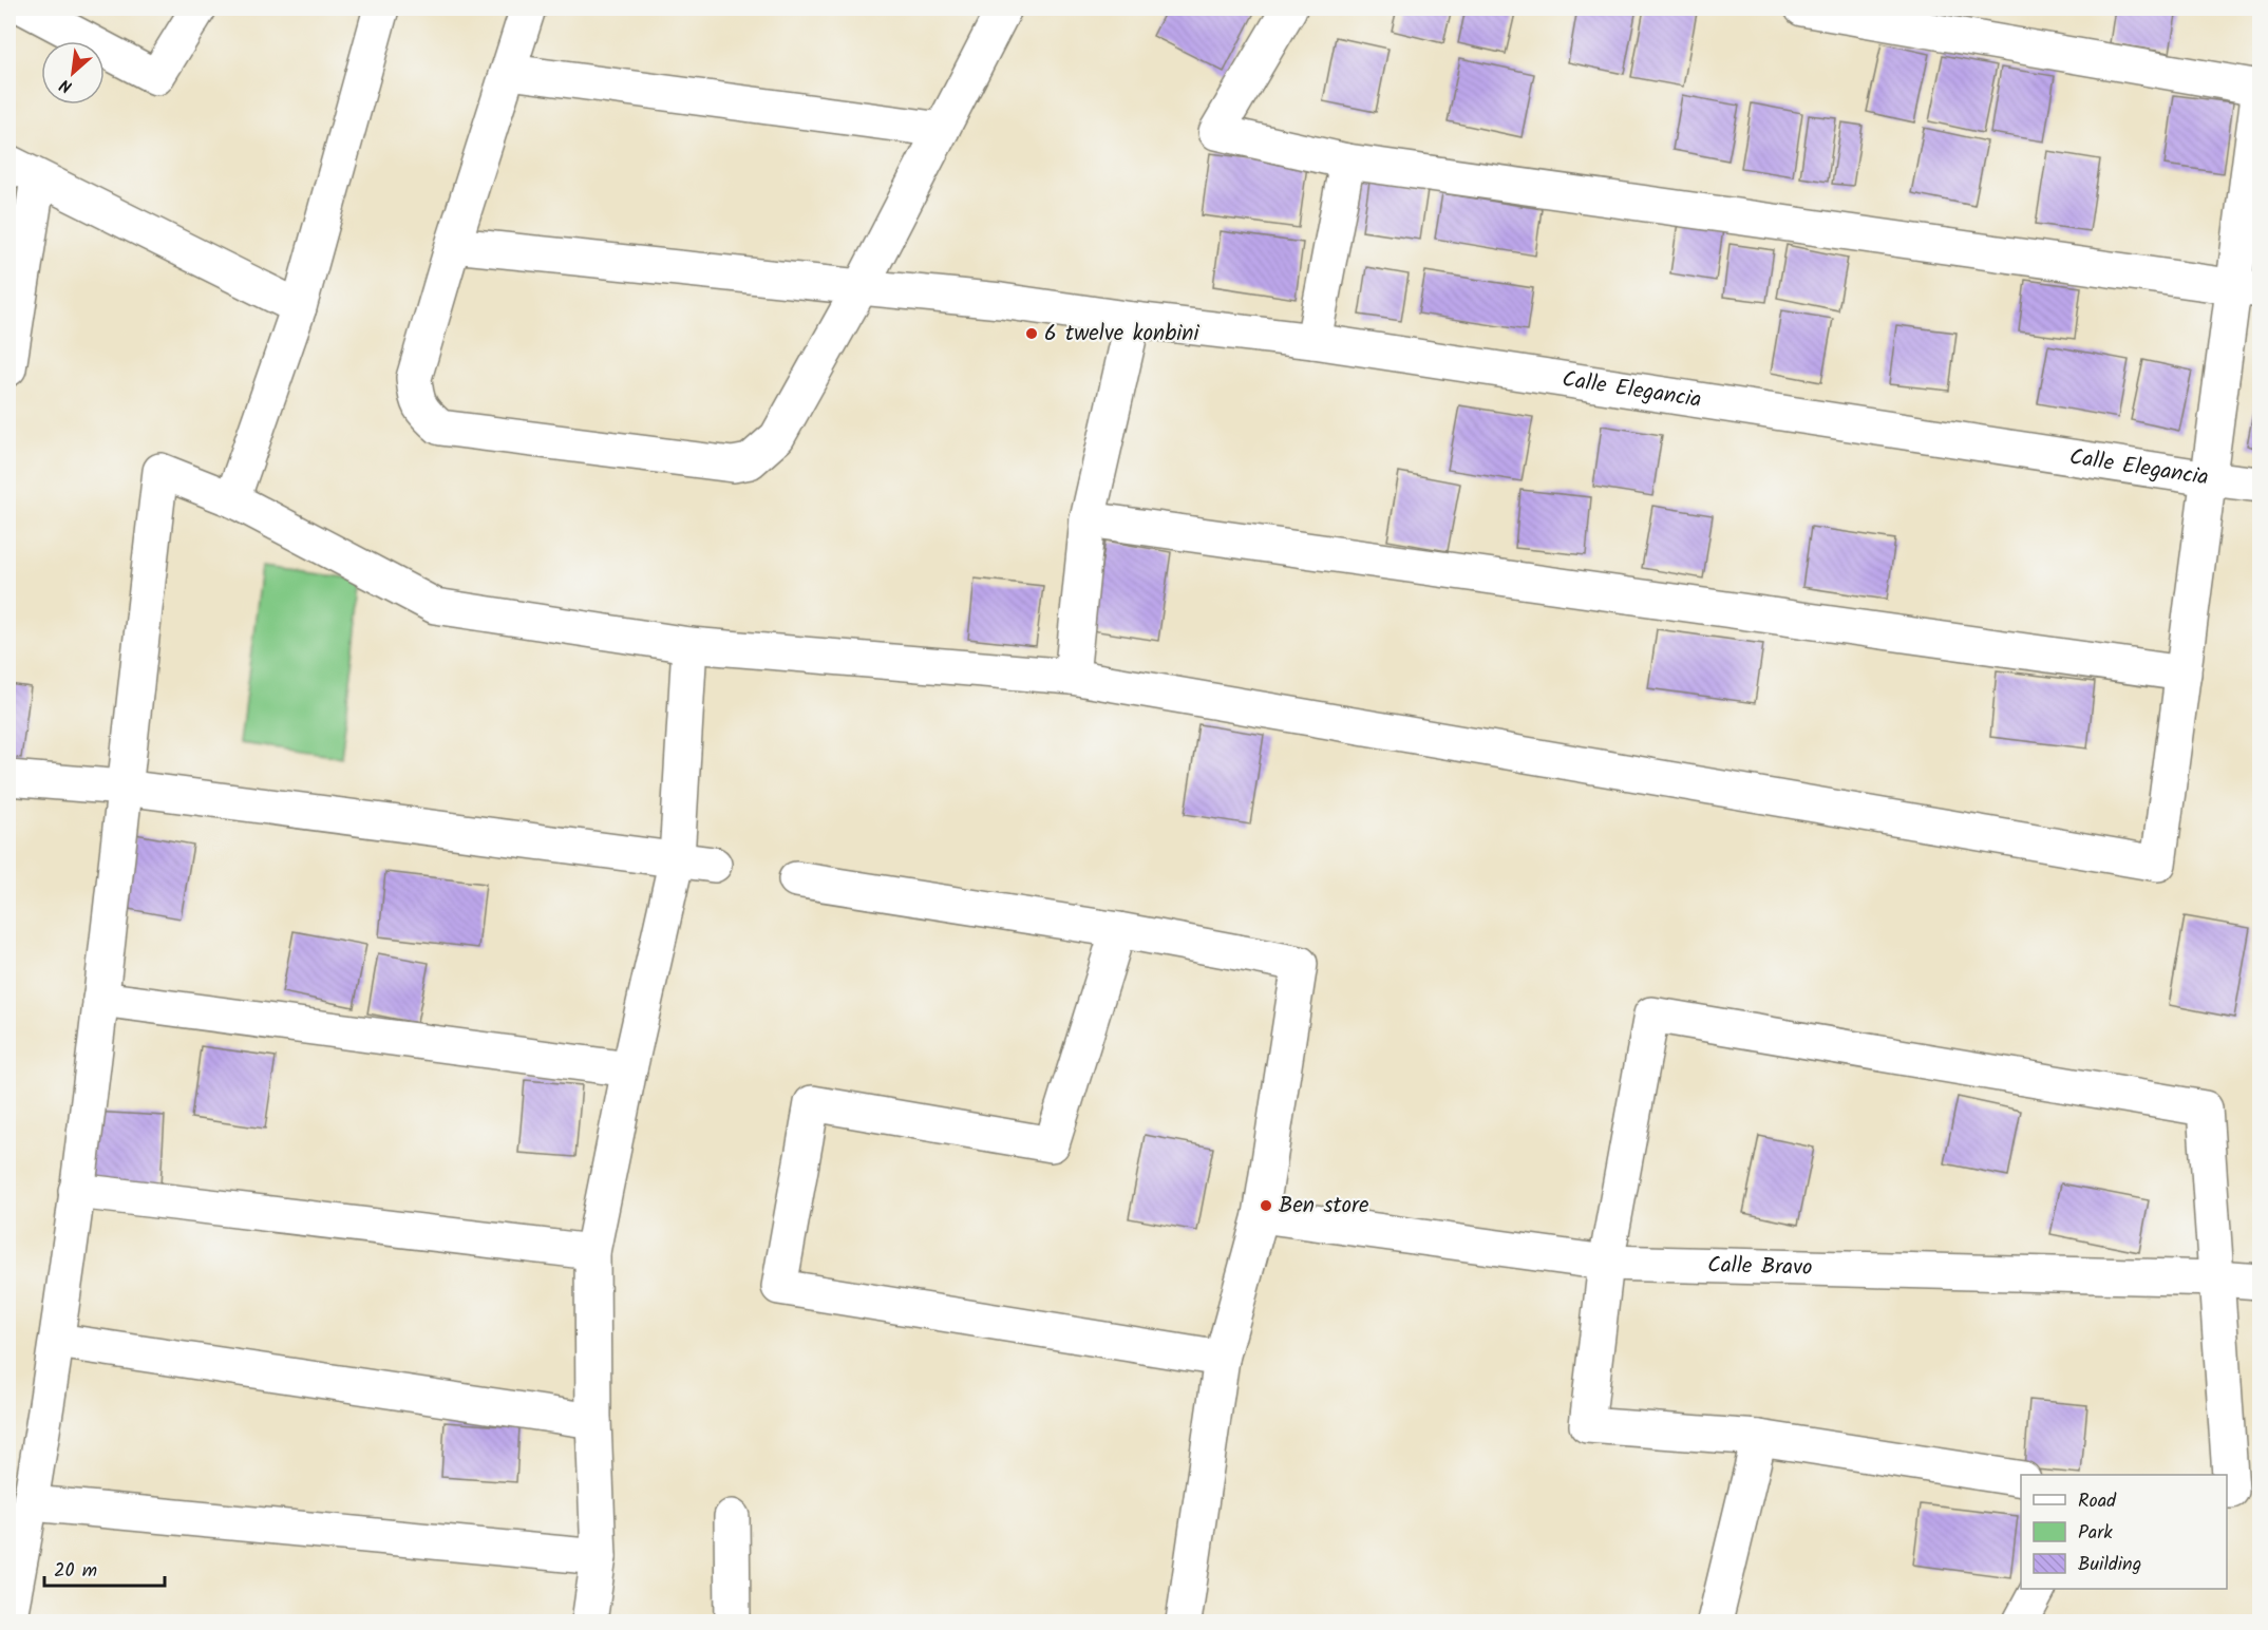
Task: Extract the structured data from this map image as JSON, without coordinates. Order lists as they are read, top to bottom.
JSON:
{
  "streets": {
    "street": ["Calle Elegancia", "Calle Bravo"]
  },
  "places": ["6 twelve konbini", "Ben store"],
  "legend": ["Road", "Park", "Building"],
  "scale_bar": "20 m",
  "north": "bottom left"
}
